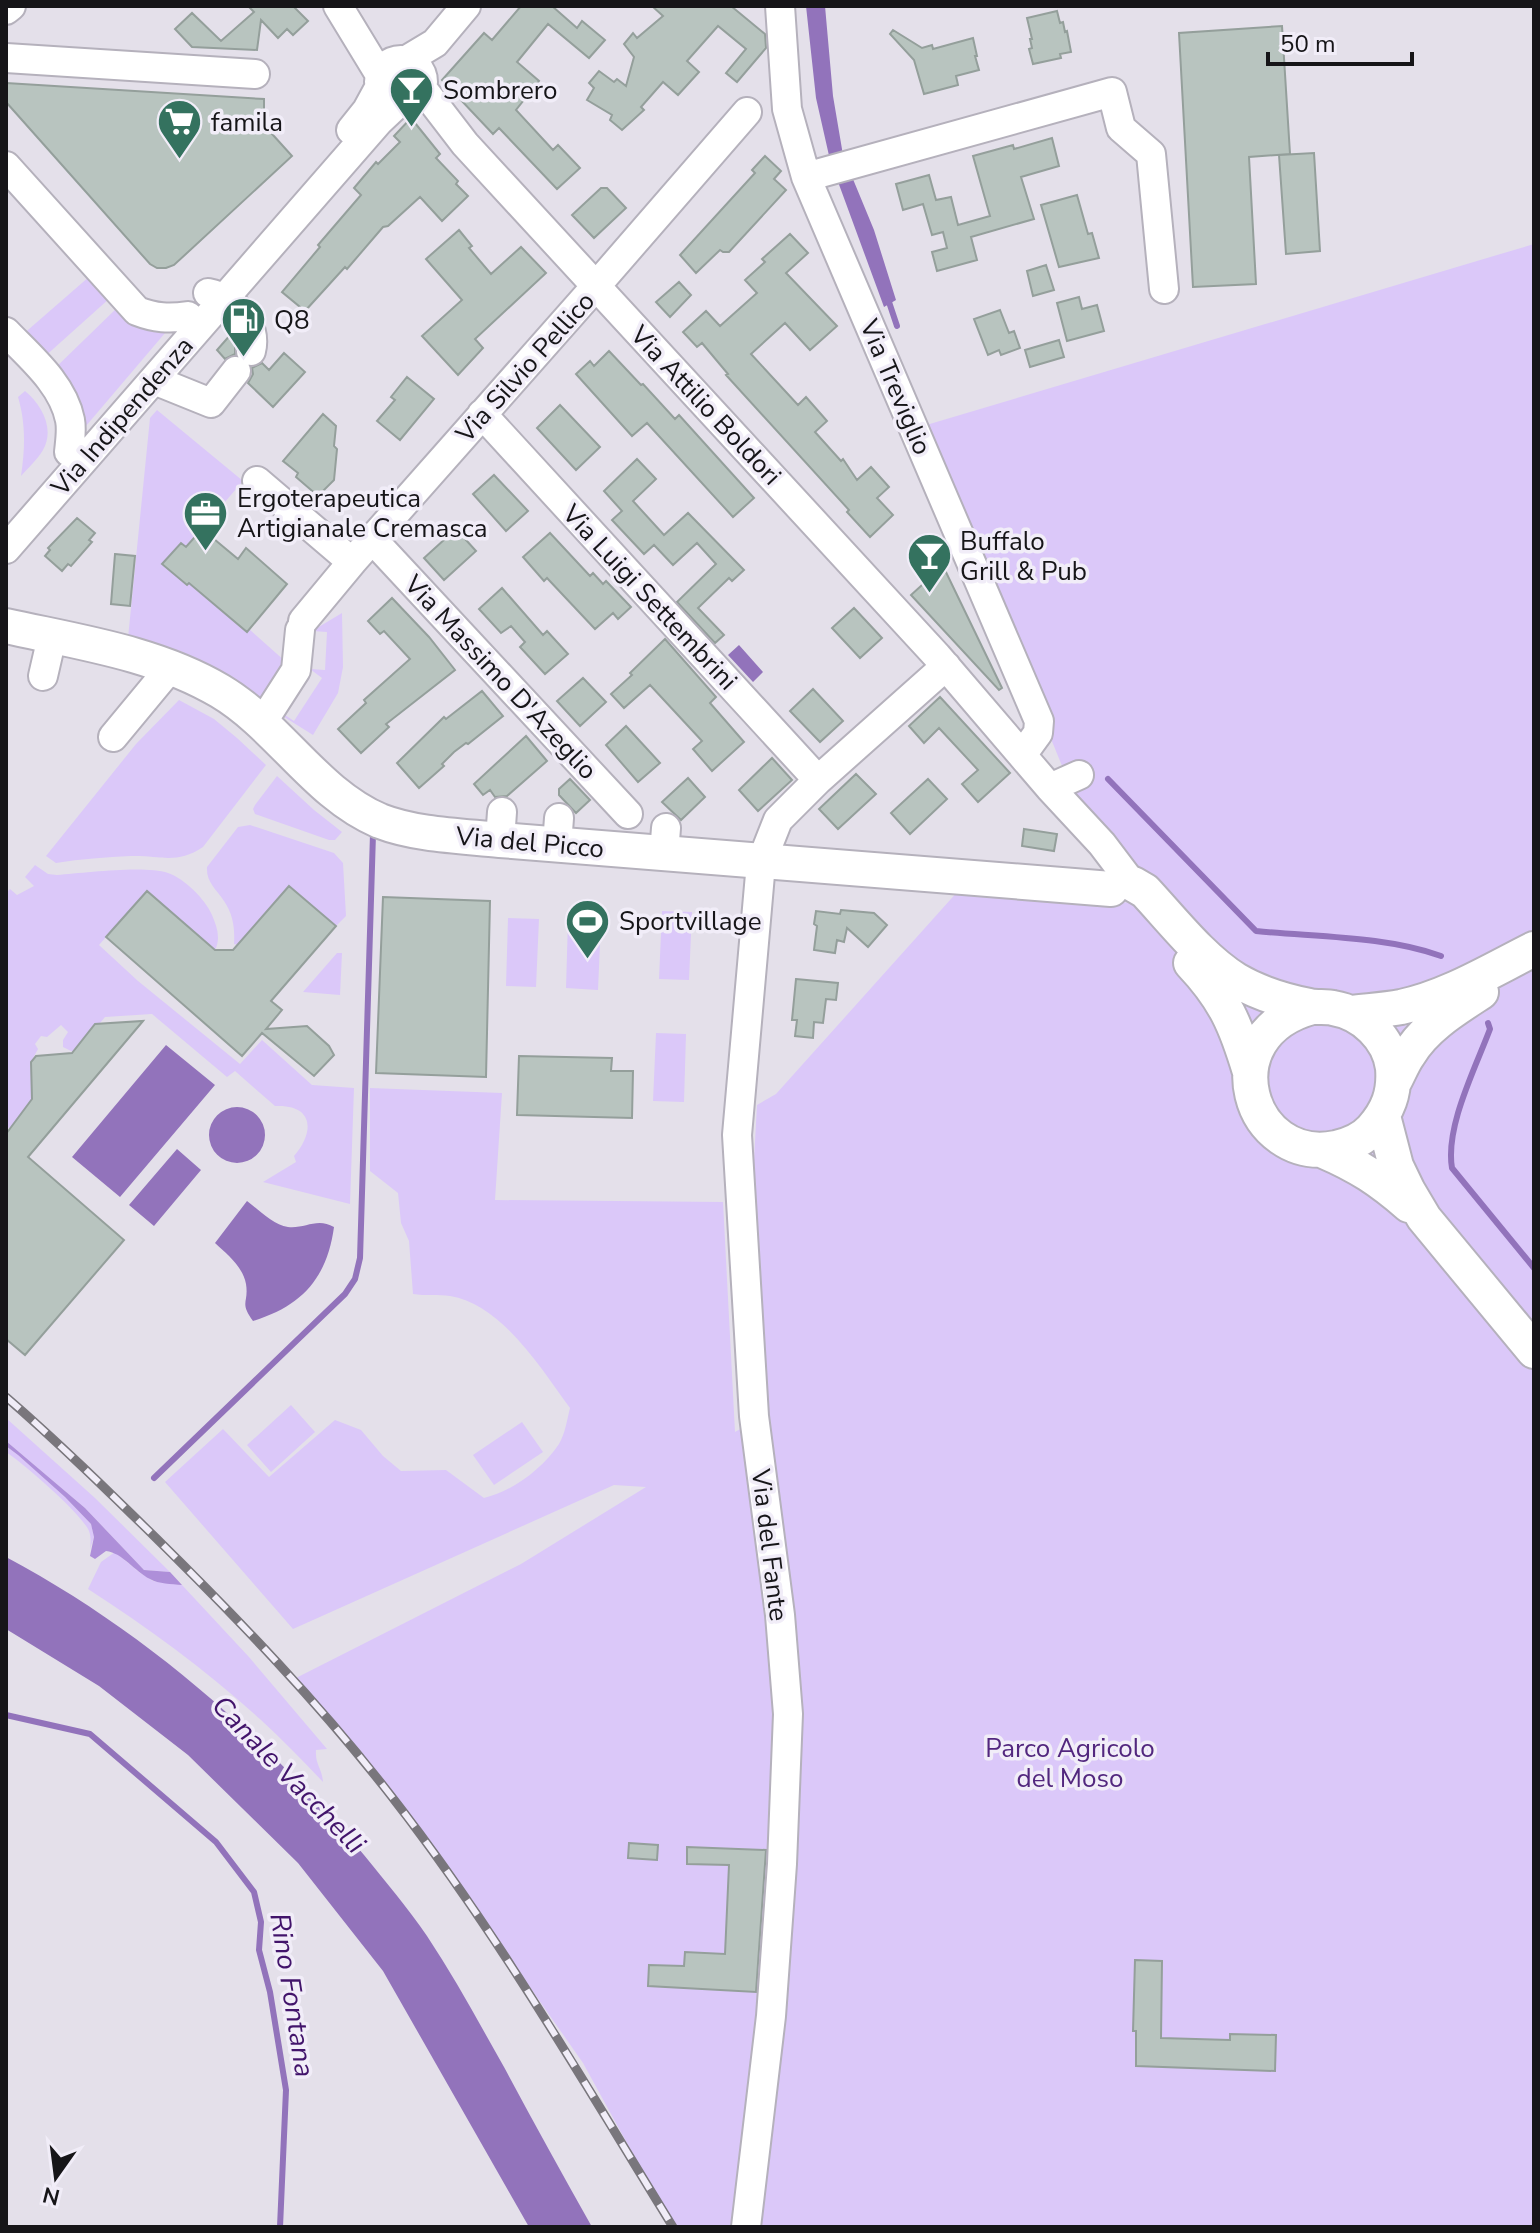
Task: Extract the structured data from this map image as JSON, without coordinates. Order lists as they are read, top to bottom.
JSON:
{
  "streets": {
    "main road": ["Via Attilio Boldori", "Via del Picco"],
    "street": [
      "Via Silvio Pellico",
      "Via Treviglio",
      "Via Indipendenza",
      "Via Luigi Settembrini",
      "Via Massimo D'Azeglio",
      "Via del Fante"
    ]
  },
  "crossings": [
    ["Via Silvio Pellico", "Via Attilio Boldori"],
    ["Via Silvio Pellico", "Via Luigi Settembrini"],
    ["Via Silvio Pellico", "Via Massimo D'Azeglio"],
    ["Via Silvio Pellico", "Via del Picco"],
    ["Via Treviglio", "Via Attilio Boldori"],
    ["Via Attilio Boldori", "Via Indipendenza"],
    ["Via Attilio Boldori", "Via del Picco"],
    ["Via del Picco", "Via del Fante"]
  ],
  "water": ["Canale Vacchelli", "Rino Fontana"],
  "parks": ["Parco Agricolo del Moso"],
  "places": {
    "bar": ["Sombrero", "Buffalo Grill & Pub"],
    "supermarket": ["famila"],
    "fuel station": ["Q8"],
    "office": ["Ergoterapeutica Artigianale Cremasca"],
    "sports": ["Sportvillage"]
  },
  "scale_bar": "50 m",
  "north": "bottom"
}
